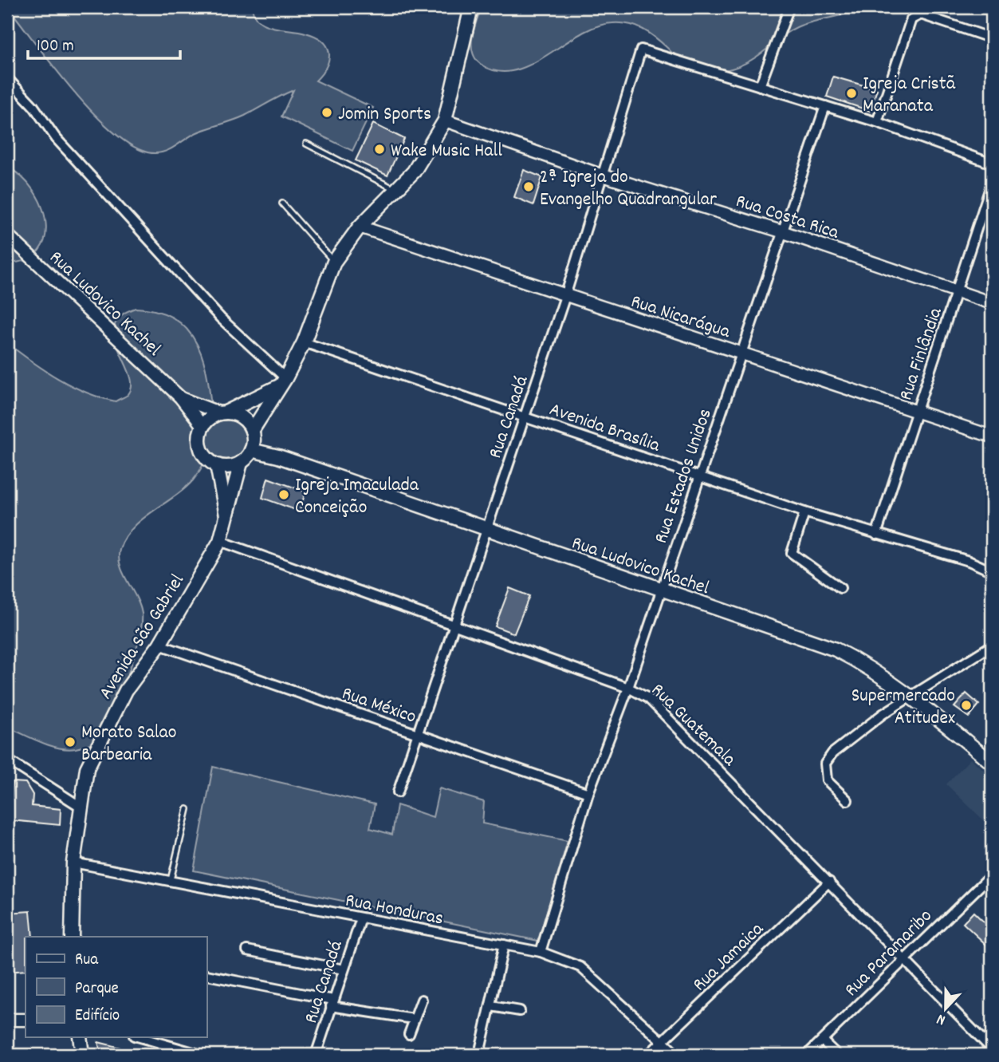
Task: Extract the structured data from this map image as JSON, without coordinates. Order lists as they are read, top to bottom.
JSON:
{
  "streets": {
    "main road": ["Rua Ludovico Kachel", "Avenida São Gabriel"],
    "street": [
      "Rua Costa Rica",
      "Rua Nicarágua",
      "Rua Finlândia",
      "Rua Canadá",
      "Avenida Brasília",
      "Rua Estados Unidos",
      "Rua México",
      "Rua Guatemala",
      "Rua Honduras",
      "Rua Paramaribo",
      "Rua Jamaica"
    ]
  },
  "crossings": [
    ["Rua Costa Rica", "Rua Finlândia"],
    ["Rua Costa Rica", "Rua Canadá"],
    ["Rua Costa Rica", "Rua Estados Unidos"],
    ["Rua Ludovico Kachel", "Rua Canadá"],
    ["Rua Ludovico Kachel", "Rua Estados Unidos"],
    ["Rua Ludovico Kachel", "Avenida São Gabriel"],
    ["Rua Nicarágua", "Rua Finlândia"],
    ["Rua Nicarágua", "Rua Canadá"],
    ["Rua Nicarágua", "Rua Estados Unidos"],
    ["Rua Finlândia", "Avenida Brasília"],
    ["Rua Canadá", "Avenida Brasília"],
    ["Rua Canadá", "Rua México"],
    ["Rua Canadá", "Rua Guatemala"],
    ["Rua Canadá", "Rua Honduras"],
    ["Avenida Brasília", "Rua Estados Unidos"],
    ["Rua Estados Unidos", "Rua México"],
    ["Rua Estados Unidos", "Rua Guatemala"],
    ["Rua Estados Unidos", "Rua Honduras"],
    ["Avenida São Gabriel", "Rua México"],
    ["Avenida São Gabriel", "Rua Guatemala"],
    ["Avenida São Gabriel", "Rua Honduras"],
    ["Rua Guatemala", "Rua Paramaribo"],
    ["Rua Guatemala", "Rua Jamaica"],
    ["Rua Honduras", "Rua Jamaica"]
  ],
  "places": [
    "Igreja Cristã Maranata",
    "Jomin Sports",
    "Wake Music Hall",
    "2ª Igreja do Evangelho Quadrangular",
    "Igreja Imaculada Conceição",
    "Supermercado Atitudex",
    "Morato Salao Barbearia"
  ],
  "legend": ["Rua", "Parque", "Edifício"],
  "scale_bar": "100 m",
  "north": "bottom"
}
